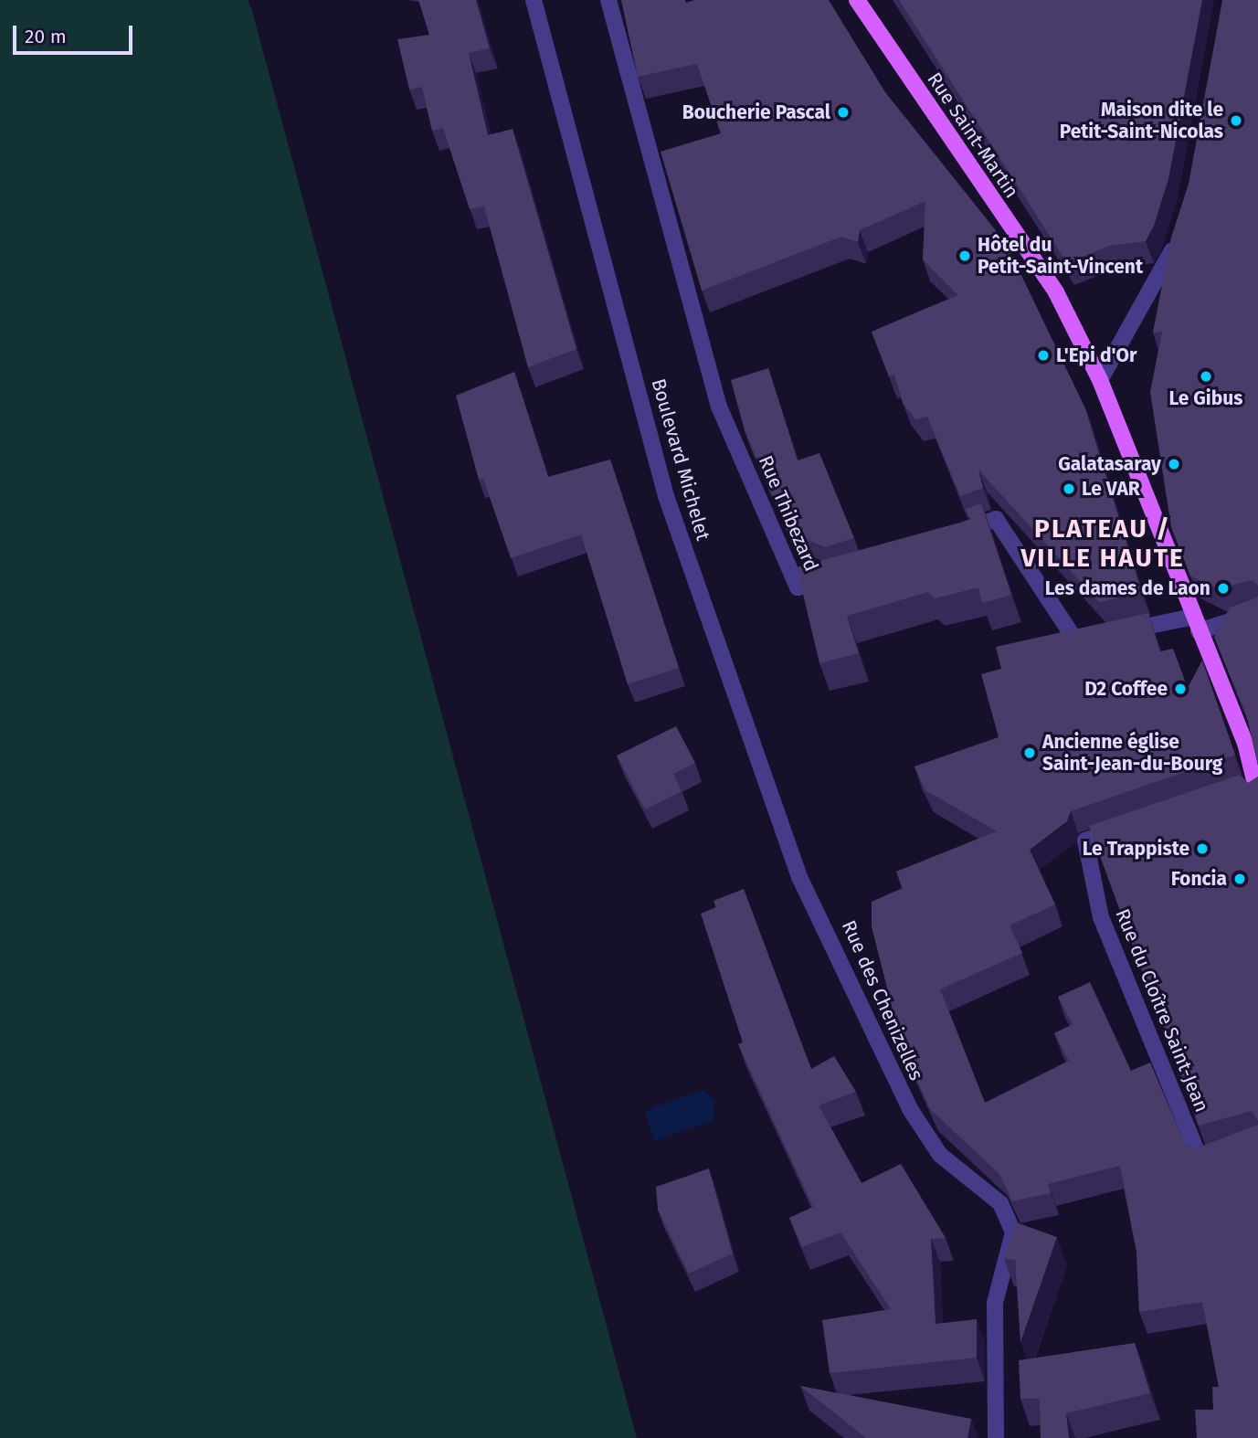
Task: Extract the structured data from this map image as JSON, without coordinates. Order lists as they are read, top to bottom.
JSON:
{
  "streets": {
    "main road": ["Rue Saint-Martin"],
    "street": [
      "Boulevard Michelet",
      "Rue Thibezard",
      "Rue des Chenizelles",
      "Rue du Cloître Saint-Jean"
    ]
  },
  "crossings": [
    ["Boulevard Michelet", "Rue des Chenizelles"]
  ],
  "districts": ["PLATEAU / VILLE HAUTE"],
  "places": [
    "Boucherie Pascal",
    "Maison dite le Petit-Saint-Nicolas",
    "Hôtel du Petit-Saint-Vincent",
    "L'Epi d'Or",
    "Le Gibus",
    "Galatasaray",
    "Le VAR",
    "Les dames de Laon",
    "D2 Coffee",
    "Ancienne église Saint-Jean-du-Bourg",
    "Le Trappiste",
    "Foncia"
  ],
  "scale_bar": "20 m"
}
